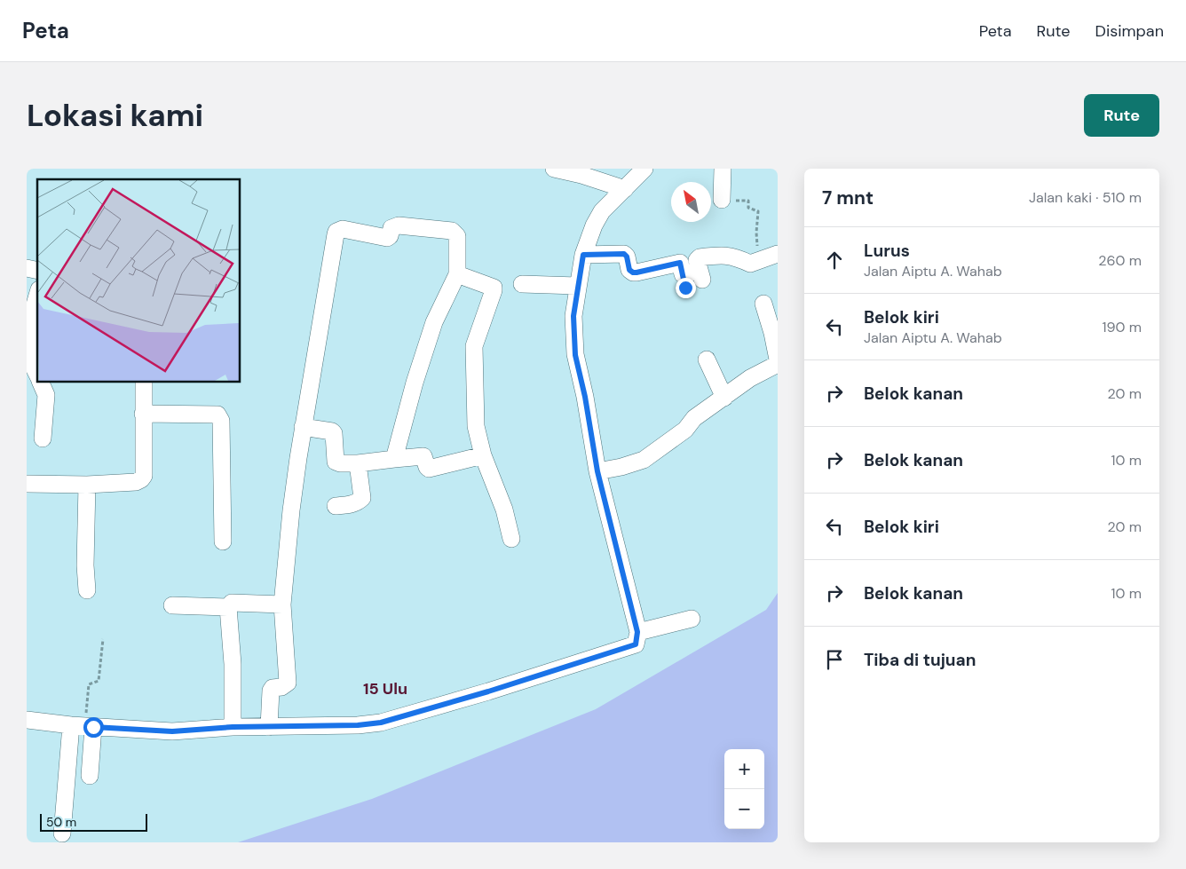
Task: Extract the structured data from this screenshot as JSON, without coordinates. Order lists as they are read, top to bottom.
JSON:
{
  "districts": ["15 Ulu"],
  "scale_bar": "50 m",
  "north": "top left",
  "page": {
    "header": "Peta",
    "nav": ["Peta", "Rute", "Disimpan"],
    "buttons": "Rute",
    "title": "Lokasi kami",
    "heading": ["7 mnt", "Jalan kaki · 510 m"],
    "list": [
      ["Lurus", "Jalan Aiptu A. Wahab", "260 m"],
      ["Belok kiri", "Jalan Aiptu A. Wahab", "190 m"],
      ["Belok kanan", "20 m"],
      ["Belok kanan", "10 m"],
      ["Belok kiri", "20 m"],
      ["Belok kanan", "10 m"],
      "Tiba di tujuan"
    ],
    "map_buttons": ["+", "−"],
    "scale": "50 m"
  }
}
